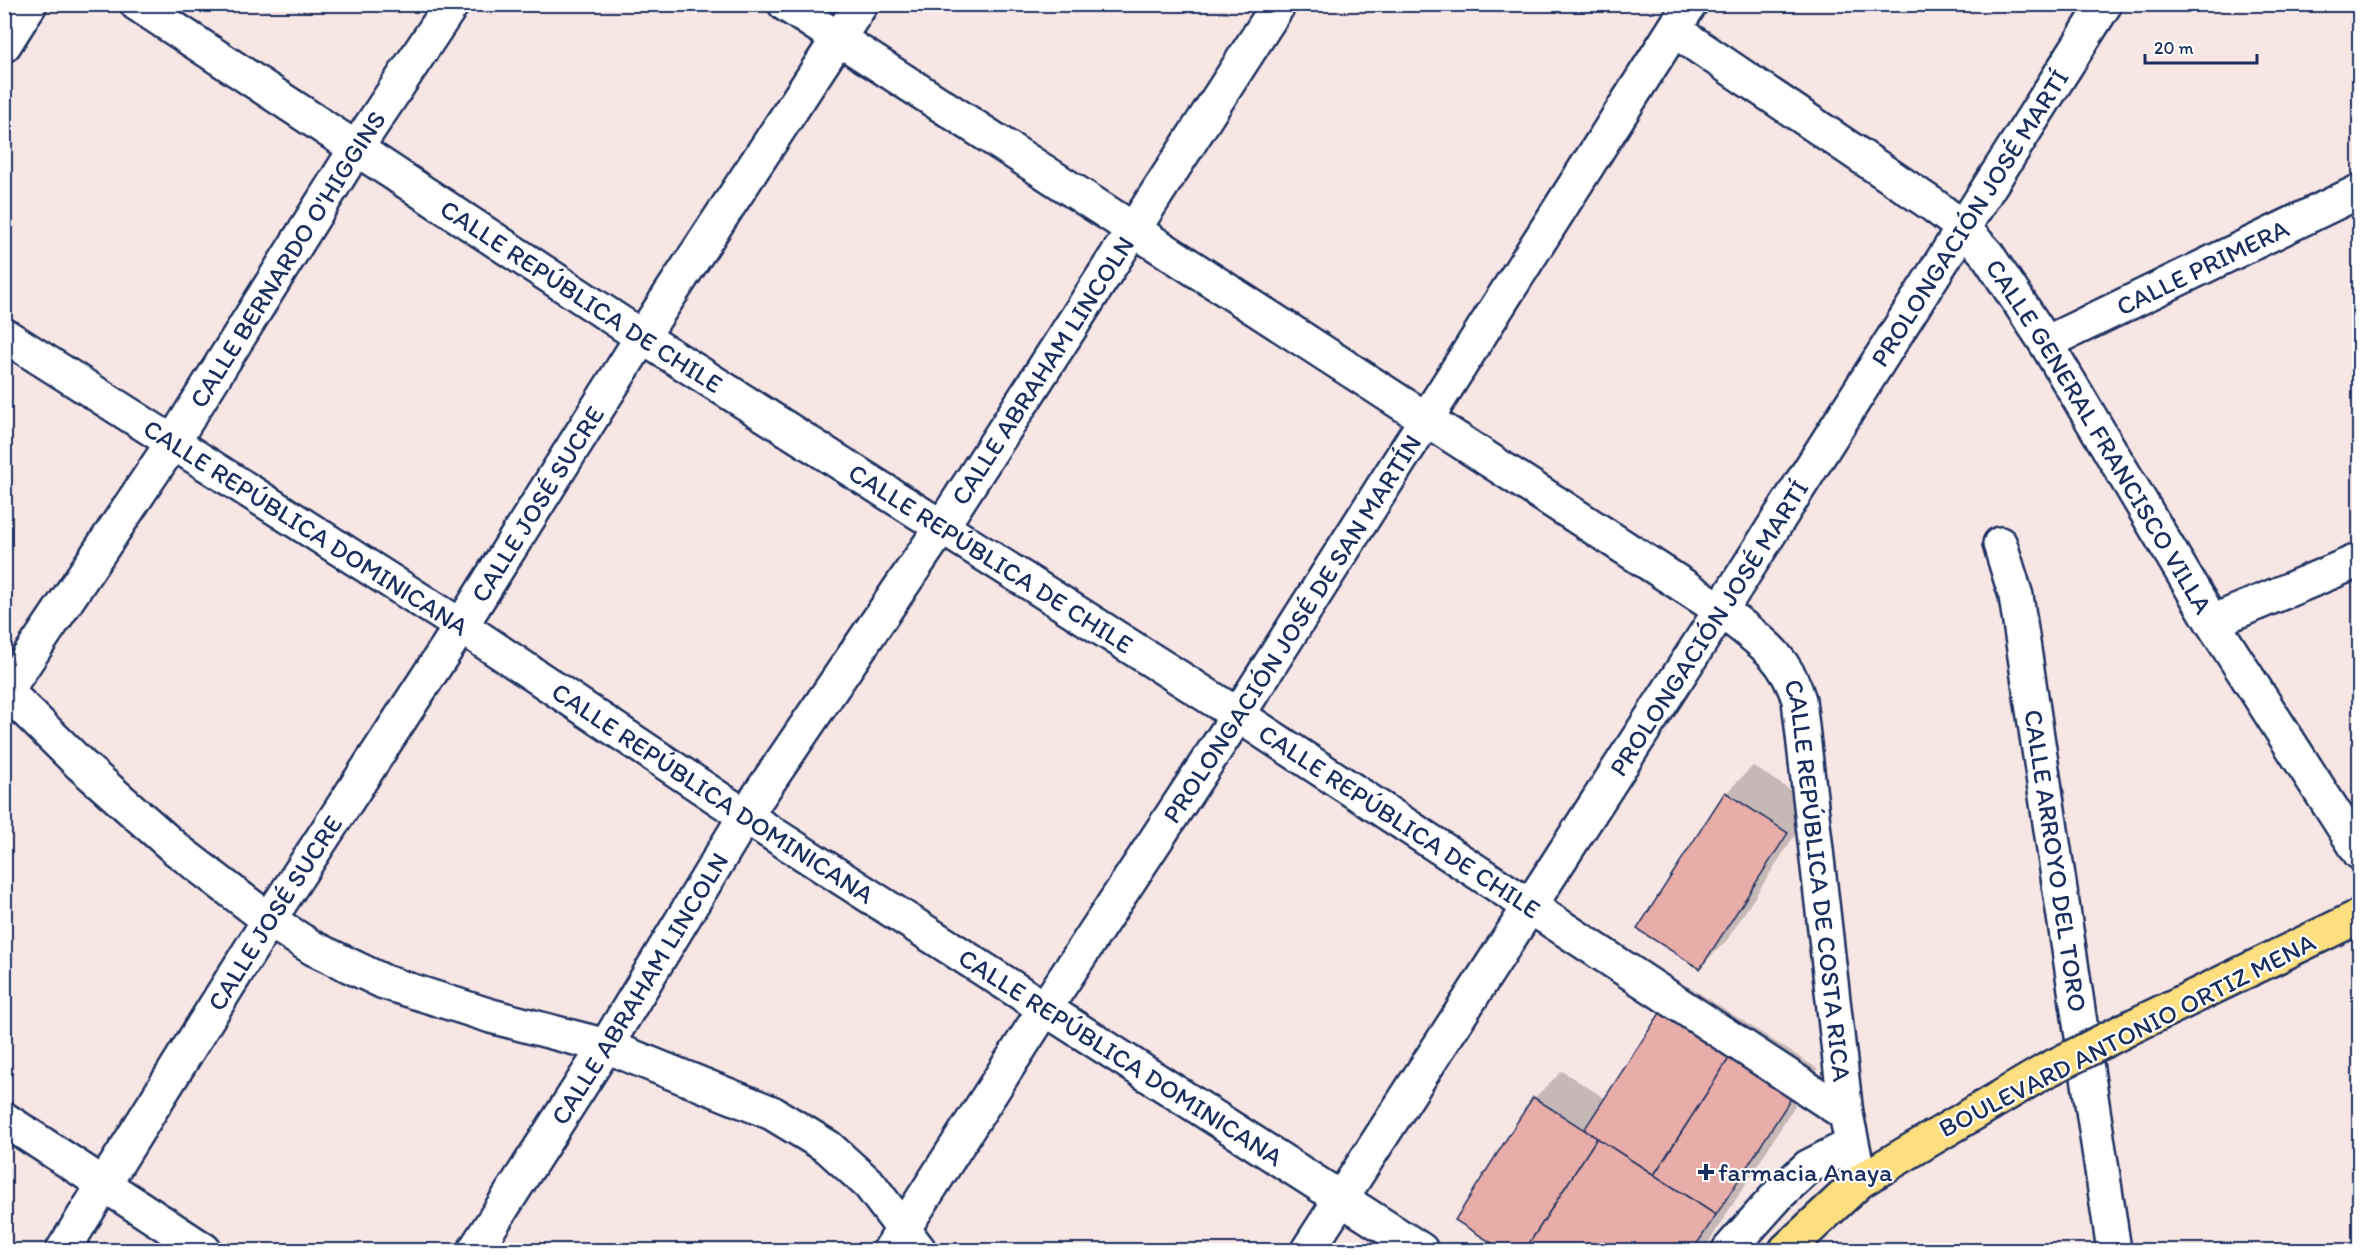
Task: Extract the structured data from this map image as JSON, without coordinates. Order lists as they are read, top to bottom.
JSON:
{
  "streets": {
    "main road": ["BOULEVARD ANTONIO ORTIZ MENA"],
    "street": [
      "PROLONGACIÓN JOSÉ MARTÍ",
      "CALLE BERNARDO O'HIGGINS",
      "CALLE PRIMERA",
      "CALLE REPÚBLICA DE CHILE",
      "CALLE ABRAHAM LINCOLN",
      "CALLE GENERAL FRANCISCO VILLA",
      "CALLE JOSÉ SUCRE",
      "CALLE REPÚBLICA DOMINICANA",
      "PROLONGACIÓN JOSÉ DE SAN MARTÍN",
      "CALLE ARROYO DEL TORO",
      "CALLE REPÚBLICA DE COSTA RICA"
    ]
  },
  "crossings": [
    ["PROLONGACIÓN JOSÉ MARTÍ", "CALLE REPÚBLICA DE CHILE"],
    ["PROLONGACIÓN JOSÉ MARTÍ", "CALLE GENERAL FRANCISCO VILLA"],
    ["PROLONGACIÓN JOSÉ MARTÍ", "CALLE REPÚBLICA DOMINICANA"],
    ["PROLONGACIÓN JOSÉ MARTÍ", "CALLE REPÚBLICA DE COSTA RICA"],
    ["CALLE BERNARDO O'HIGGINS", "CALLE REPÚBLICA DE CHILE"],
    ["CALLE BERNARDO O'HIGGINS", "CALLE REPÚBLICA DOMINICANA"],
    ["CALLE PRIMERA", "CALLE GENERAL FRANCISCO VILLA"],
    ["CALLE REPÚBLICA DE CHILE", "CALLE ABRAHAM LINCOLN"],
    ["CALLE REPÚBLICA DE CHILE", "CALLE JOSÉ SUCRE"],
    ["CALLE REPÚBLICA DE CHILE", "PROLONGACIÓN JOSÉ DE SAN MARTÍN"],
    ["CALLE REPÚBLICA DE CHILE", "CALLE REPÚBLICA DE COSTA RICA"],
    ["CALLE ABRAHAM LINCOLN", "CALLE REPÚBLICA DOMINICANA"],
    ["CALLE ABRAHAM LINCOLN", "CALLE REPÚBLICA DE COSTA RICA"],
    ["CALLE GENERAL FRANCISCO VILLA", "PROLONGACIÓN JOSÉ DE SAN MARTÍN"],
    ["CALLE JOSÉ SUCRE", "CALLE REPÚBLICA DOMINICANA"],
    ["CALLE JOSÉ SUCRE", "CALLE REPÚBLICA DE COSTA RICA"],
    ["CALLE REPÚBLICA DOMINICANA", "PROLONGACIÓN JOSÉ DE SAN MARTÍN"],
    ["PROLONGACIÓN JOSÉ DE SAN MARTÍN", "CALLE REPÚBLICA DE COSTA RICA"],
    ["CALLE REPÚBLICA DE COSTA RICA", "BOULEVARD ANTONIO ORTIZ MENA"]
  ],
  "places": {
    "health": ["farmacia Anaya"]
  },
  "scale_bar": "20 m"
}
